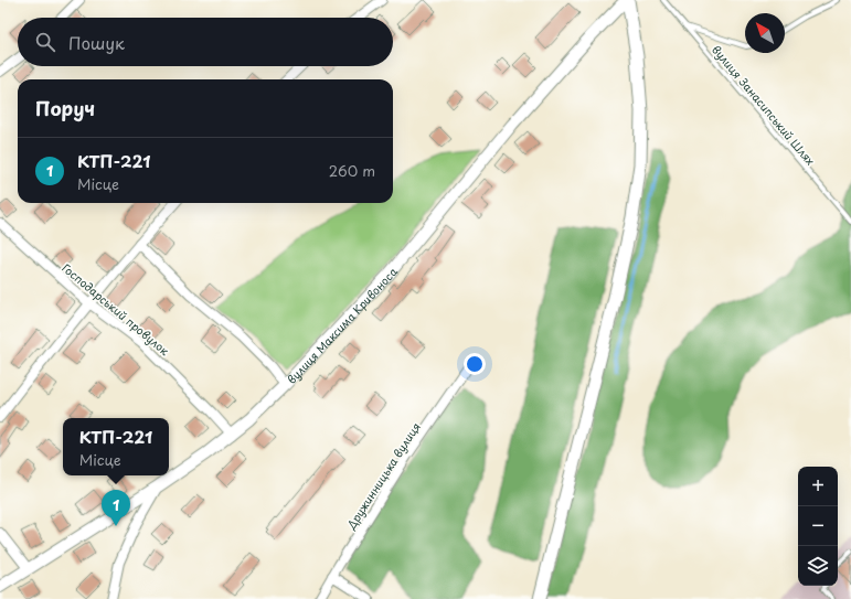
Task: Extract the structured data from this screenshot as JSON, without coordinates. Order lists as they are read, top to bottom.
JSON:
{
  "streets": {
    "street": ["Господарський провулок", "вулиця Максима Кривоноса", "Дружинницька вулиця"],
    "lane": ["вулиця Занасипський Шлях"]
  },
  "crossings": [
    ["Господарський провулок", "вулиця Максима Кривоноса"]
  ],
  "north": "top left",
  "page": {
    "search": "Пошук",
    "heading": "Поруч",
    "list": [
      {
        "mark": "1",
        "name": "КТП-221",
        "note": "Місце",
        "value": "260 m"
      }
    ],
    "popup": ["КТП-221", "Місце"],
    "map_buttons": ["+", "−"],
    "pins": "1"
  }
}
